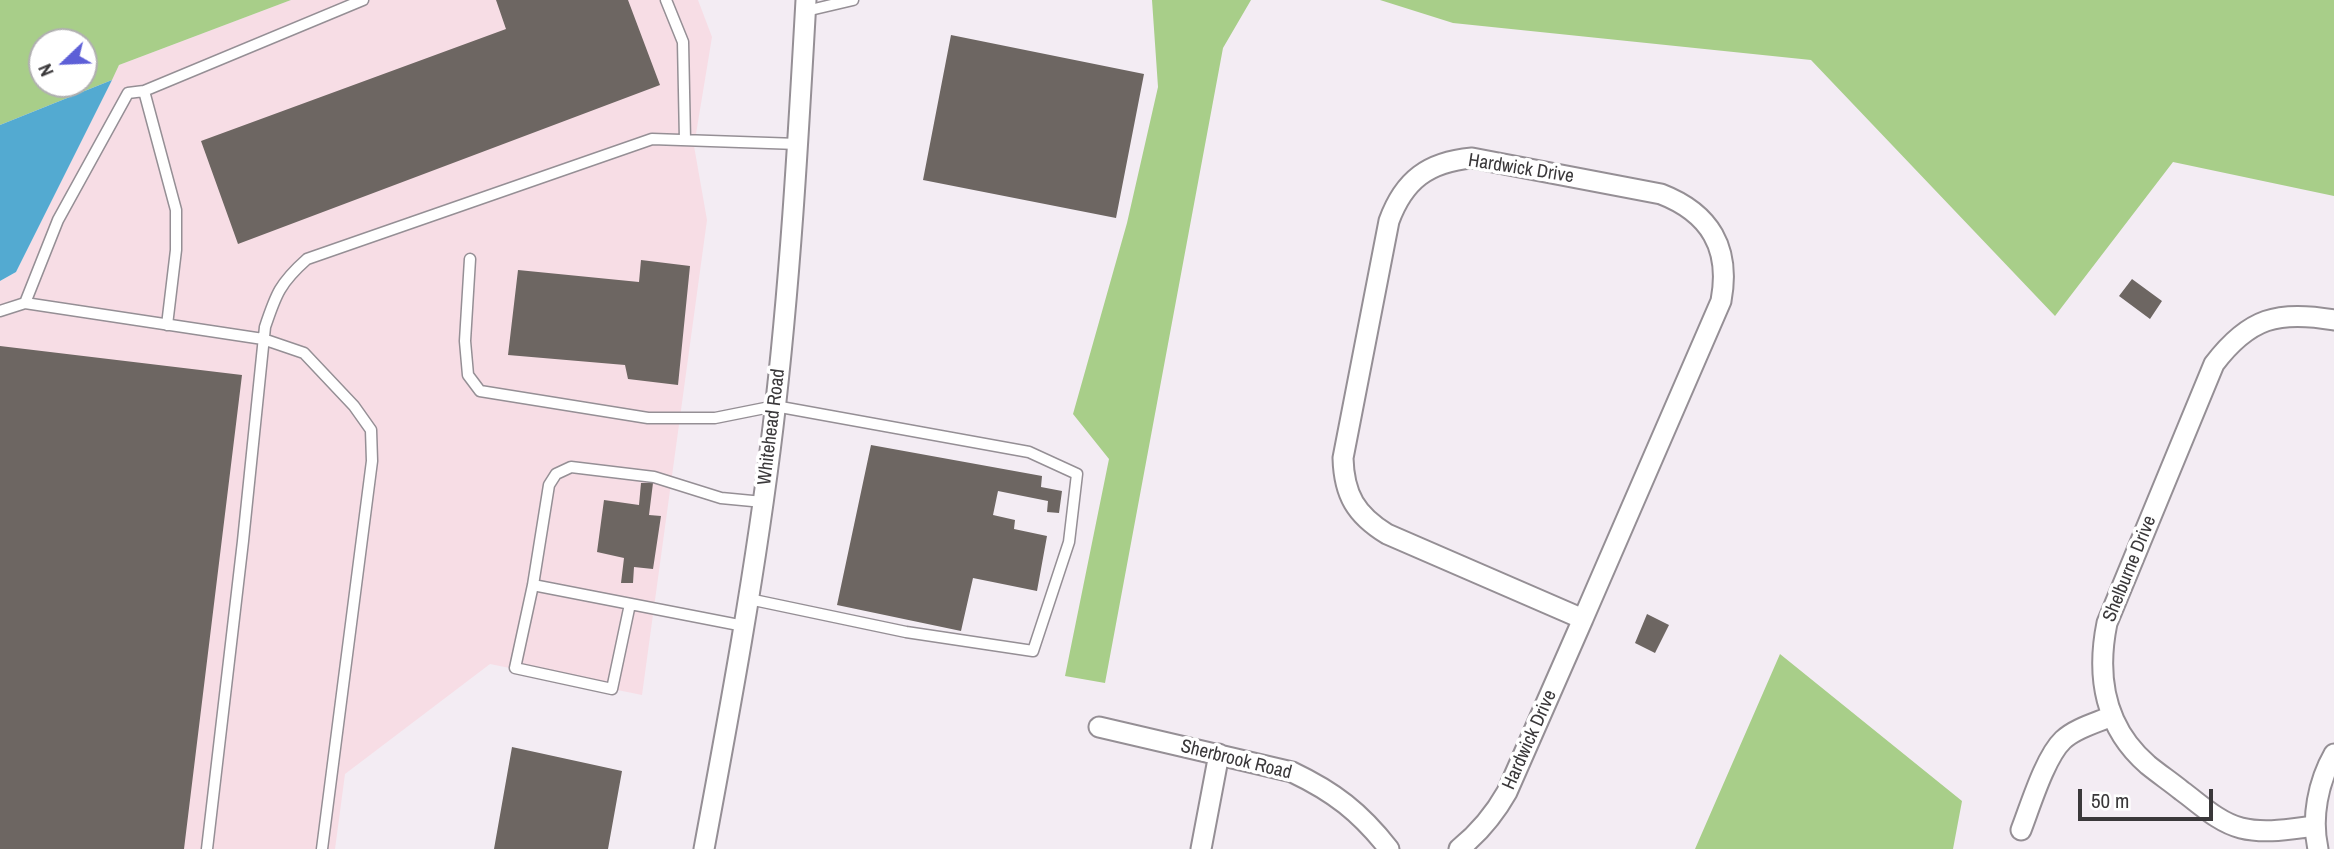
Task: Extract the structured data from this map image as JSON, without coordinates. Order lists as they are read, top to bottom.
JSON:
{
  "streets": {
    "street": [
      "Hardwick Drive",
      "Whitehead Road",
      "Shelburne Drive",
      "Sherbrook Road"
    ]
  },
  "scale_bar": "50 m",
  "north": "bottom left"
}
